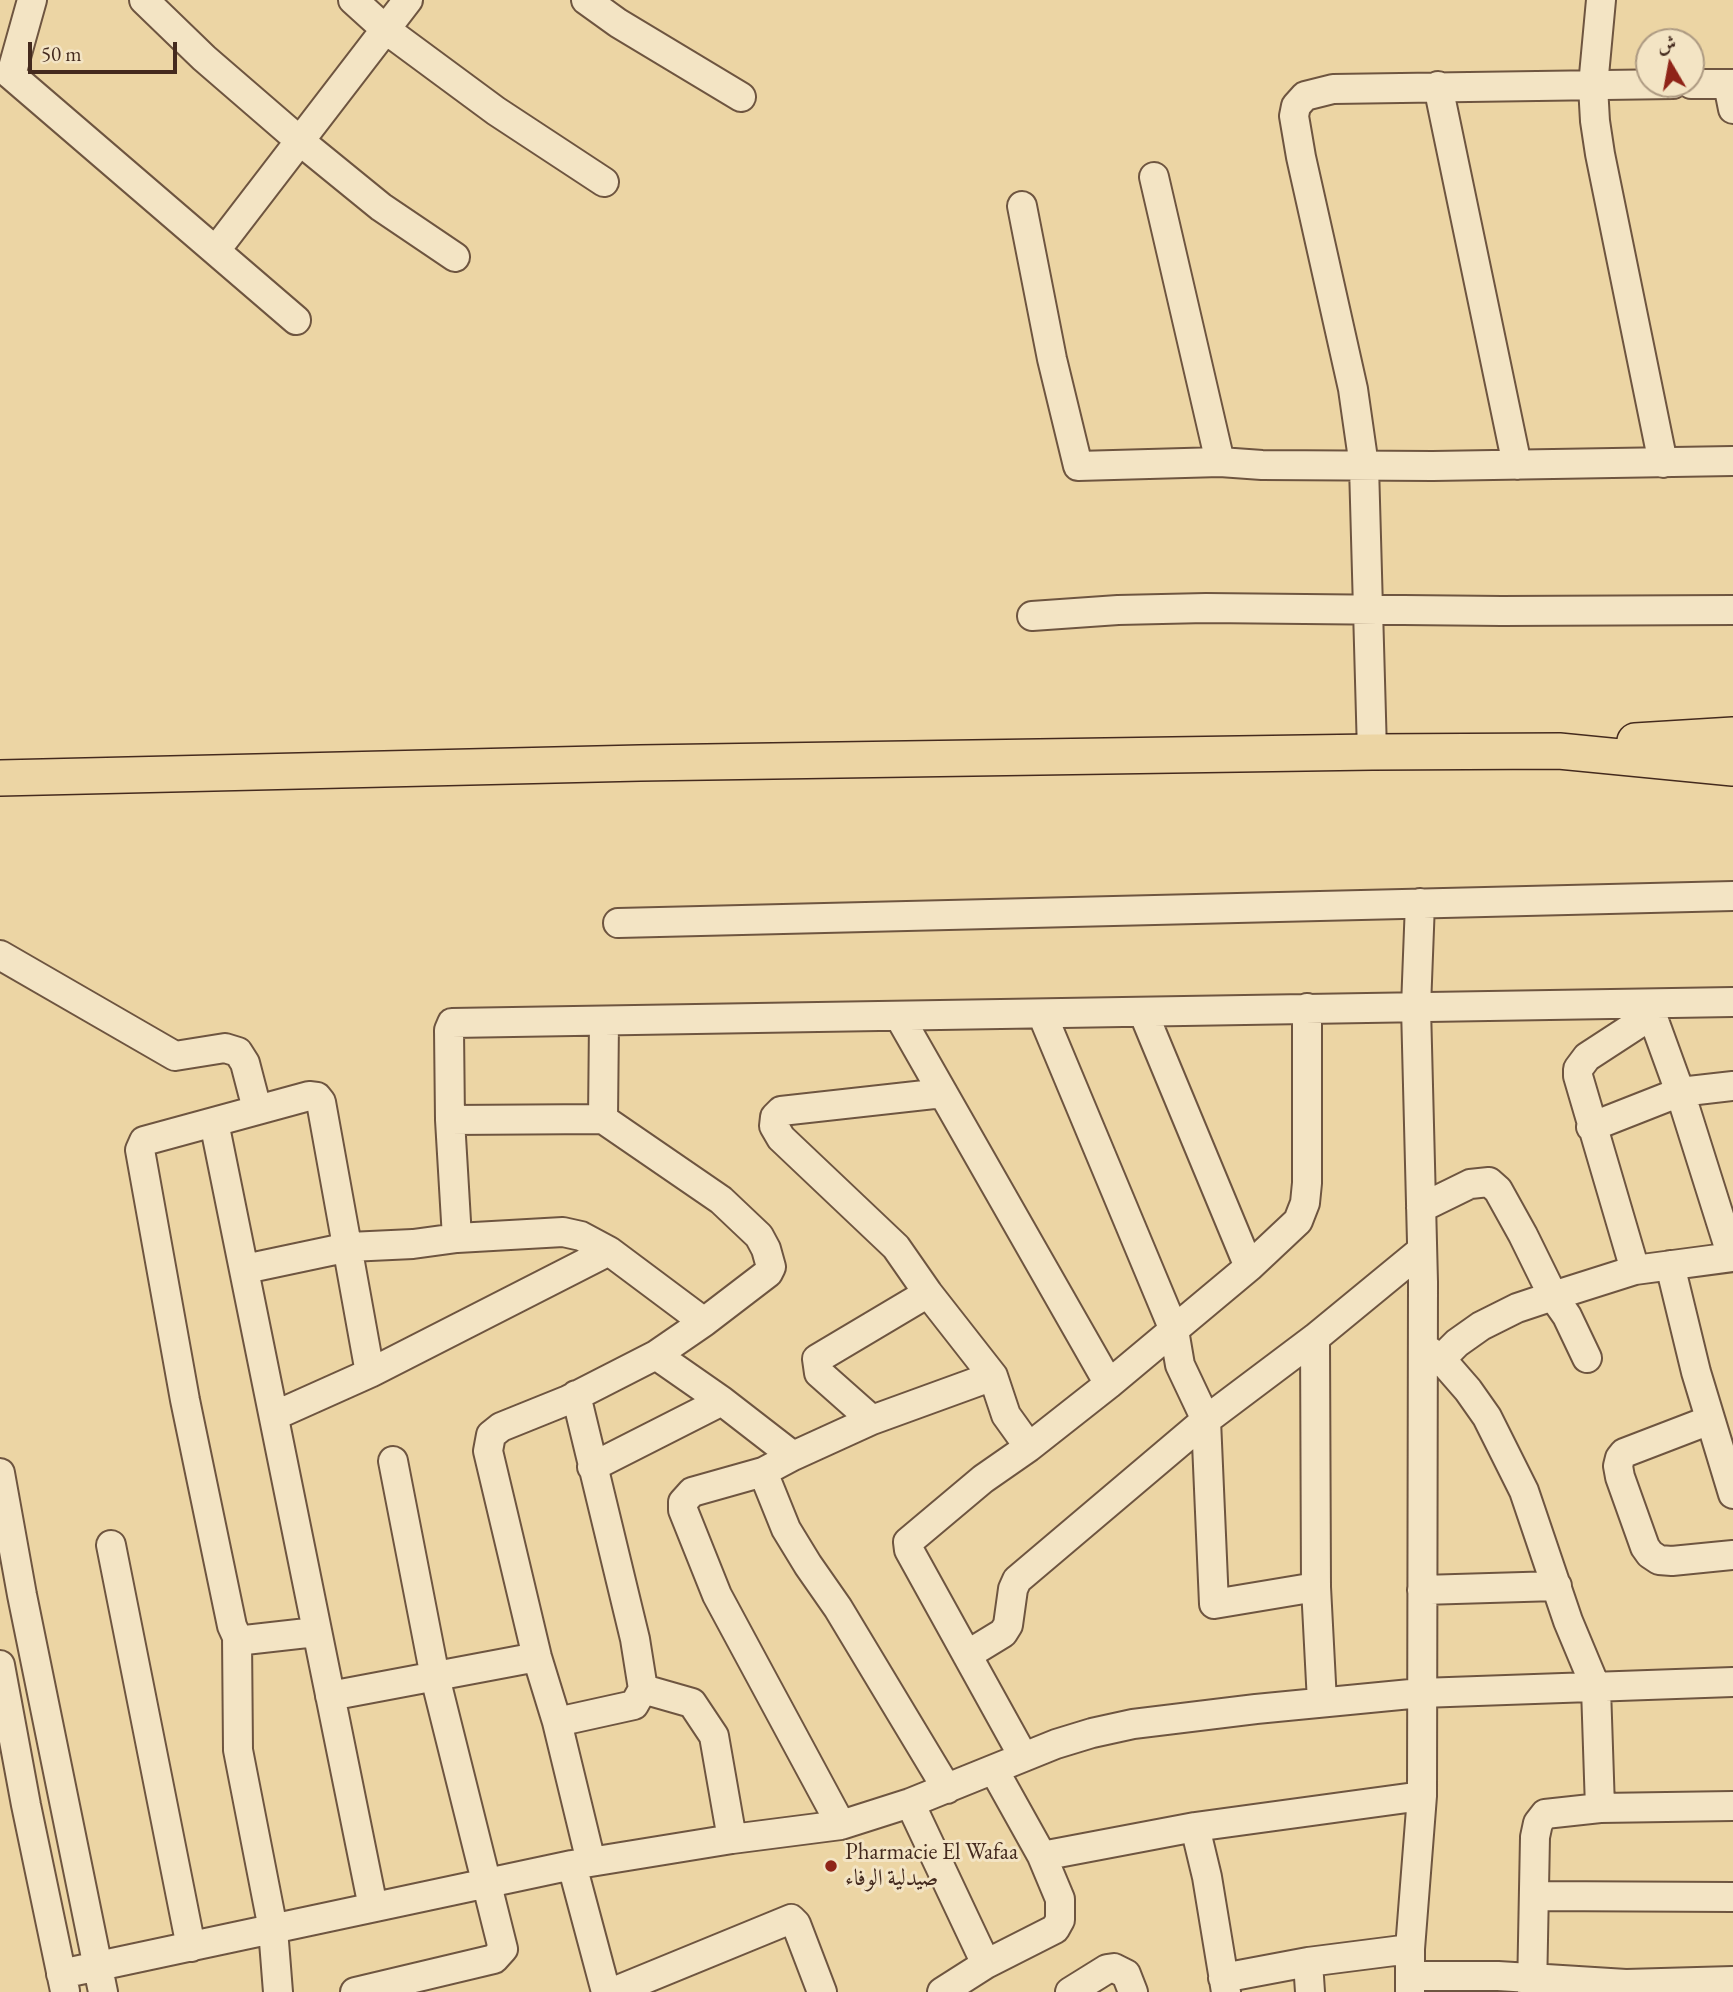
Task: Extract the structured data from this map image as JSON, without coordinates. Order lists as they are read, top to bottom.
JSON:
{
  "places": ["Pharmacie El Wafaa صيدلية الوفاء"],
  "scale_bar": "50 m",
  "north": "top"
}
